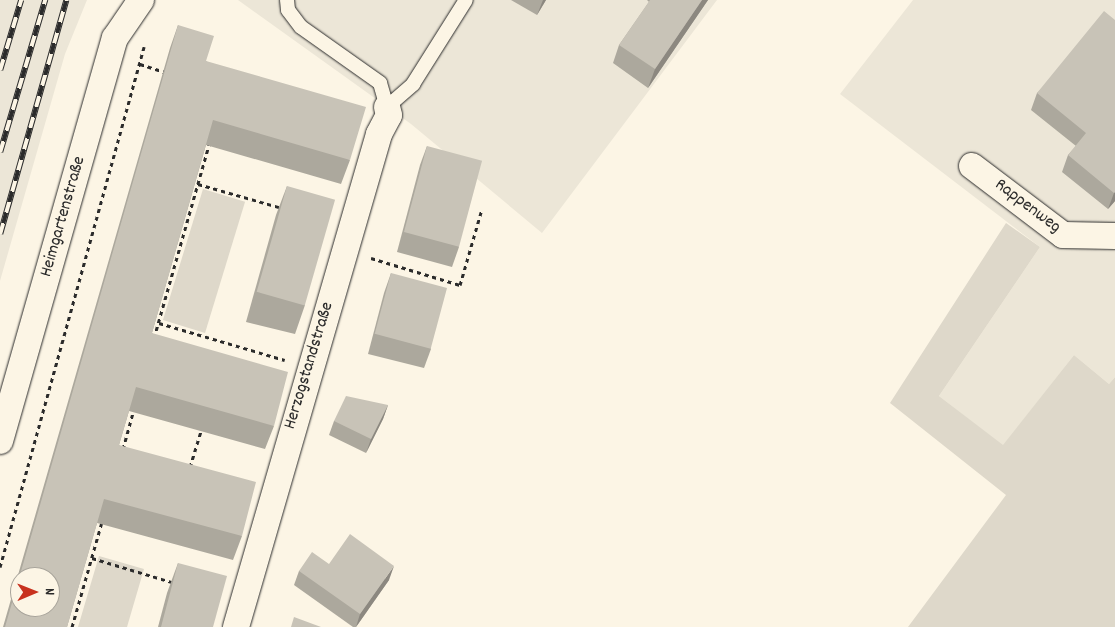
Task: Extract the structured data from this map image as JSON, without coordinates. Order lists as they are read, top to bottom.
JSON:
{
  "streets": {
    "street": ["Rappenweg", "Heimgartenstraße", "Herzogstandstraße"]
  },
  "north": "right"
}
